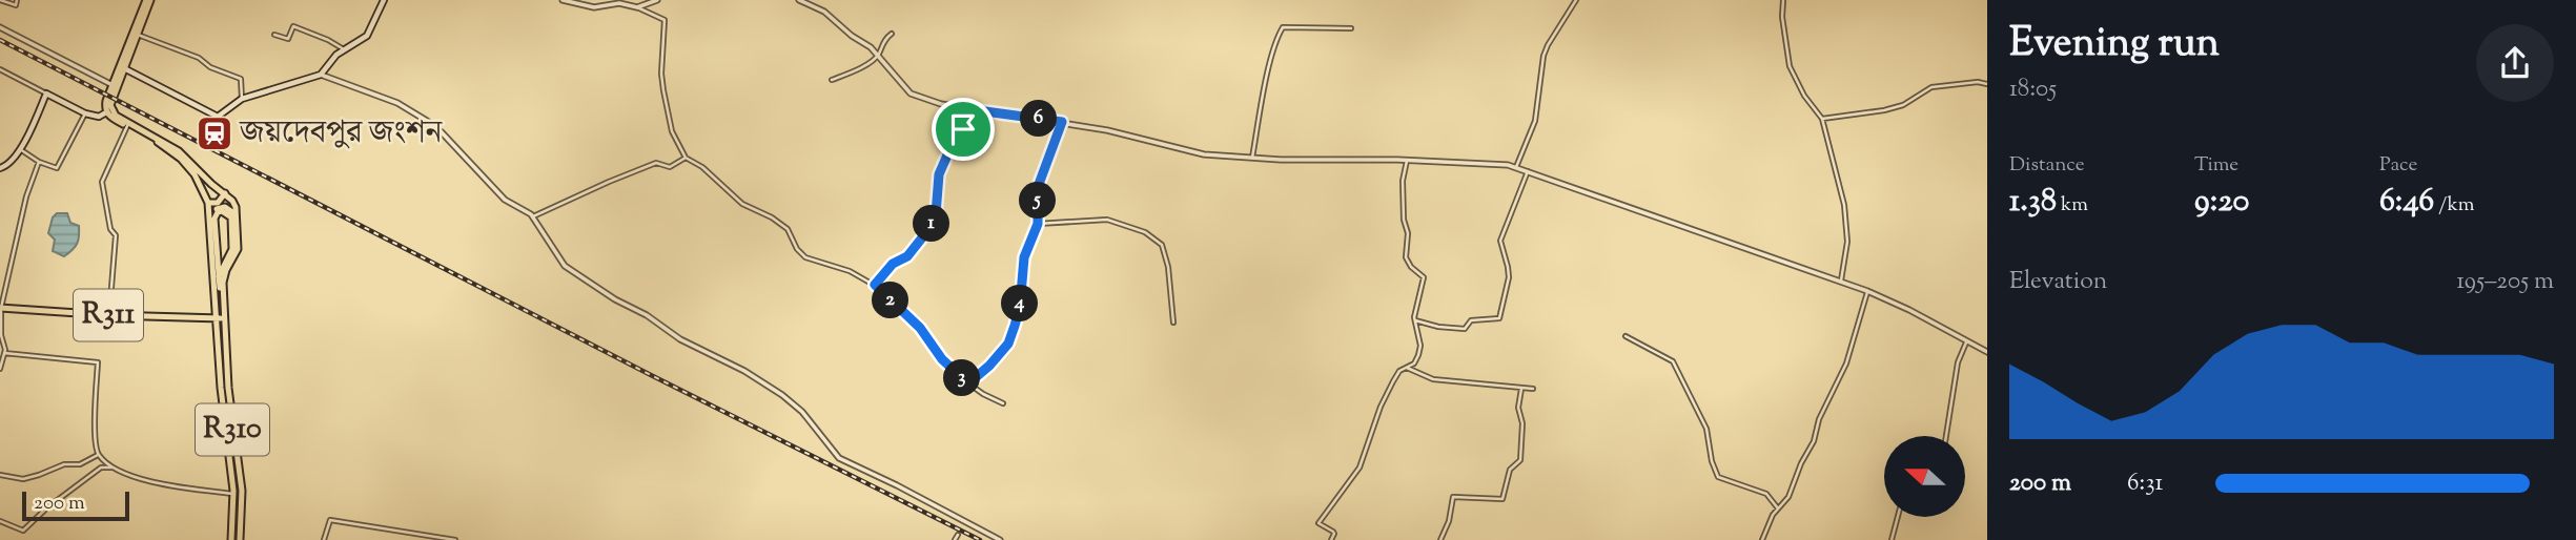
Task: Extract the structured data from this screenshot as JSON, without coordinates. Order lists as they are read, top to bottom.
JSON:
{
  "streets": {
    "main road": ["R311", "R310"]
  },
  "crossings": [
    ["R311", "R310"]
  ],
  "places": {
    "station": ["জয়দেবপুর জংশন"]
  },
  "scale_bar": "200 m",
  "north": "left",
  "page": {
    "heading": ["Evening run", "18:05"],
    "pins": [
      "6",
      "5",
      "1",
      "2",
      "4",
      "3"
    ],
    "stats": [
      ["Distance", "1.38 km"],
      ["Time", "9:20"],
      ["Pace", "6:46 /km"]
    ],
    "chart": ["Elevation", "195–205 m"],
    "list": [
      {
        "name": "200 m",
        "note": "6:31"
      }
    ],
    "scale": "200 m"
  }
}
